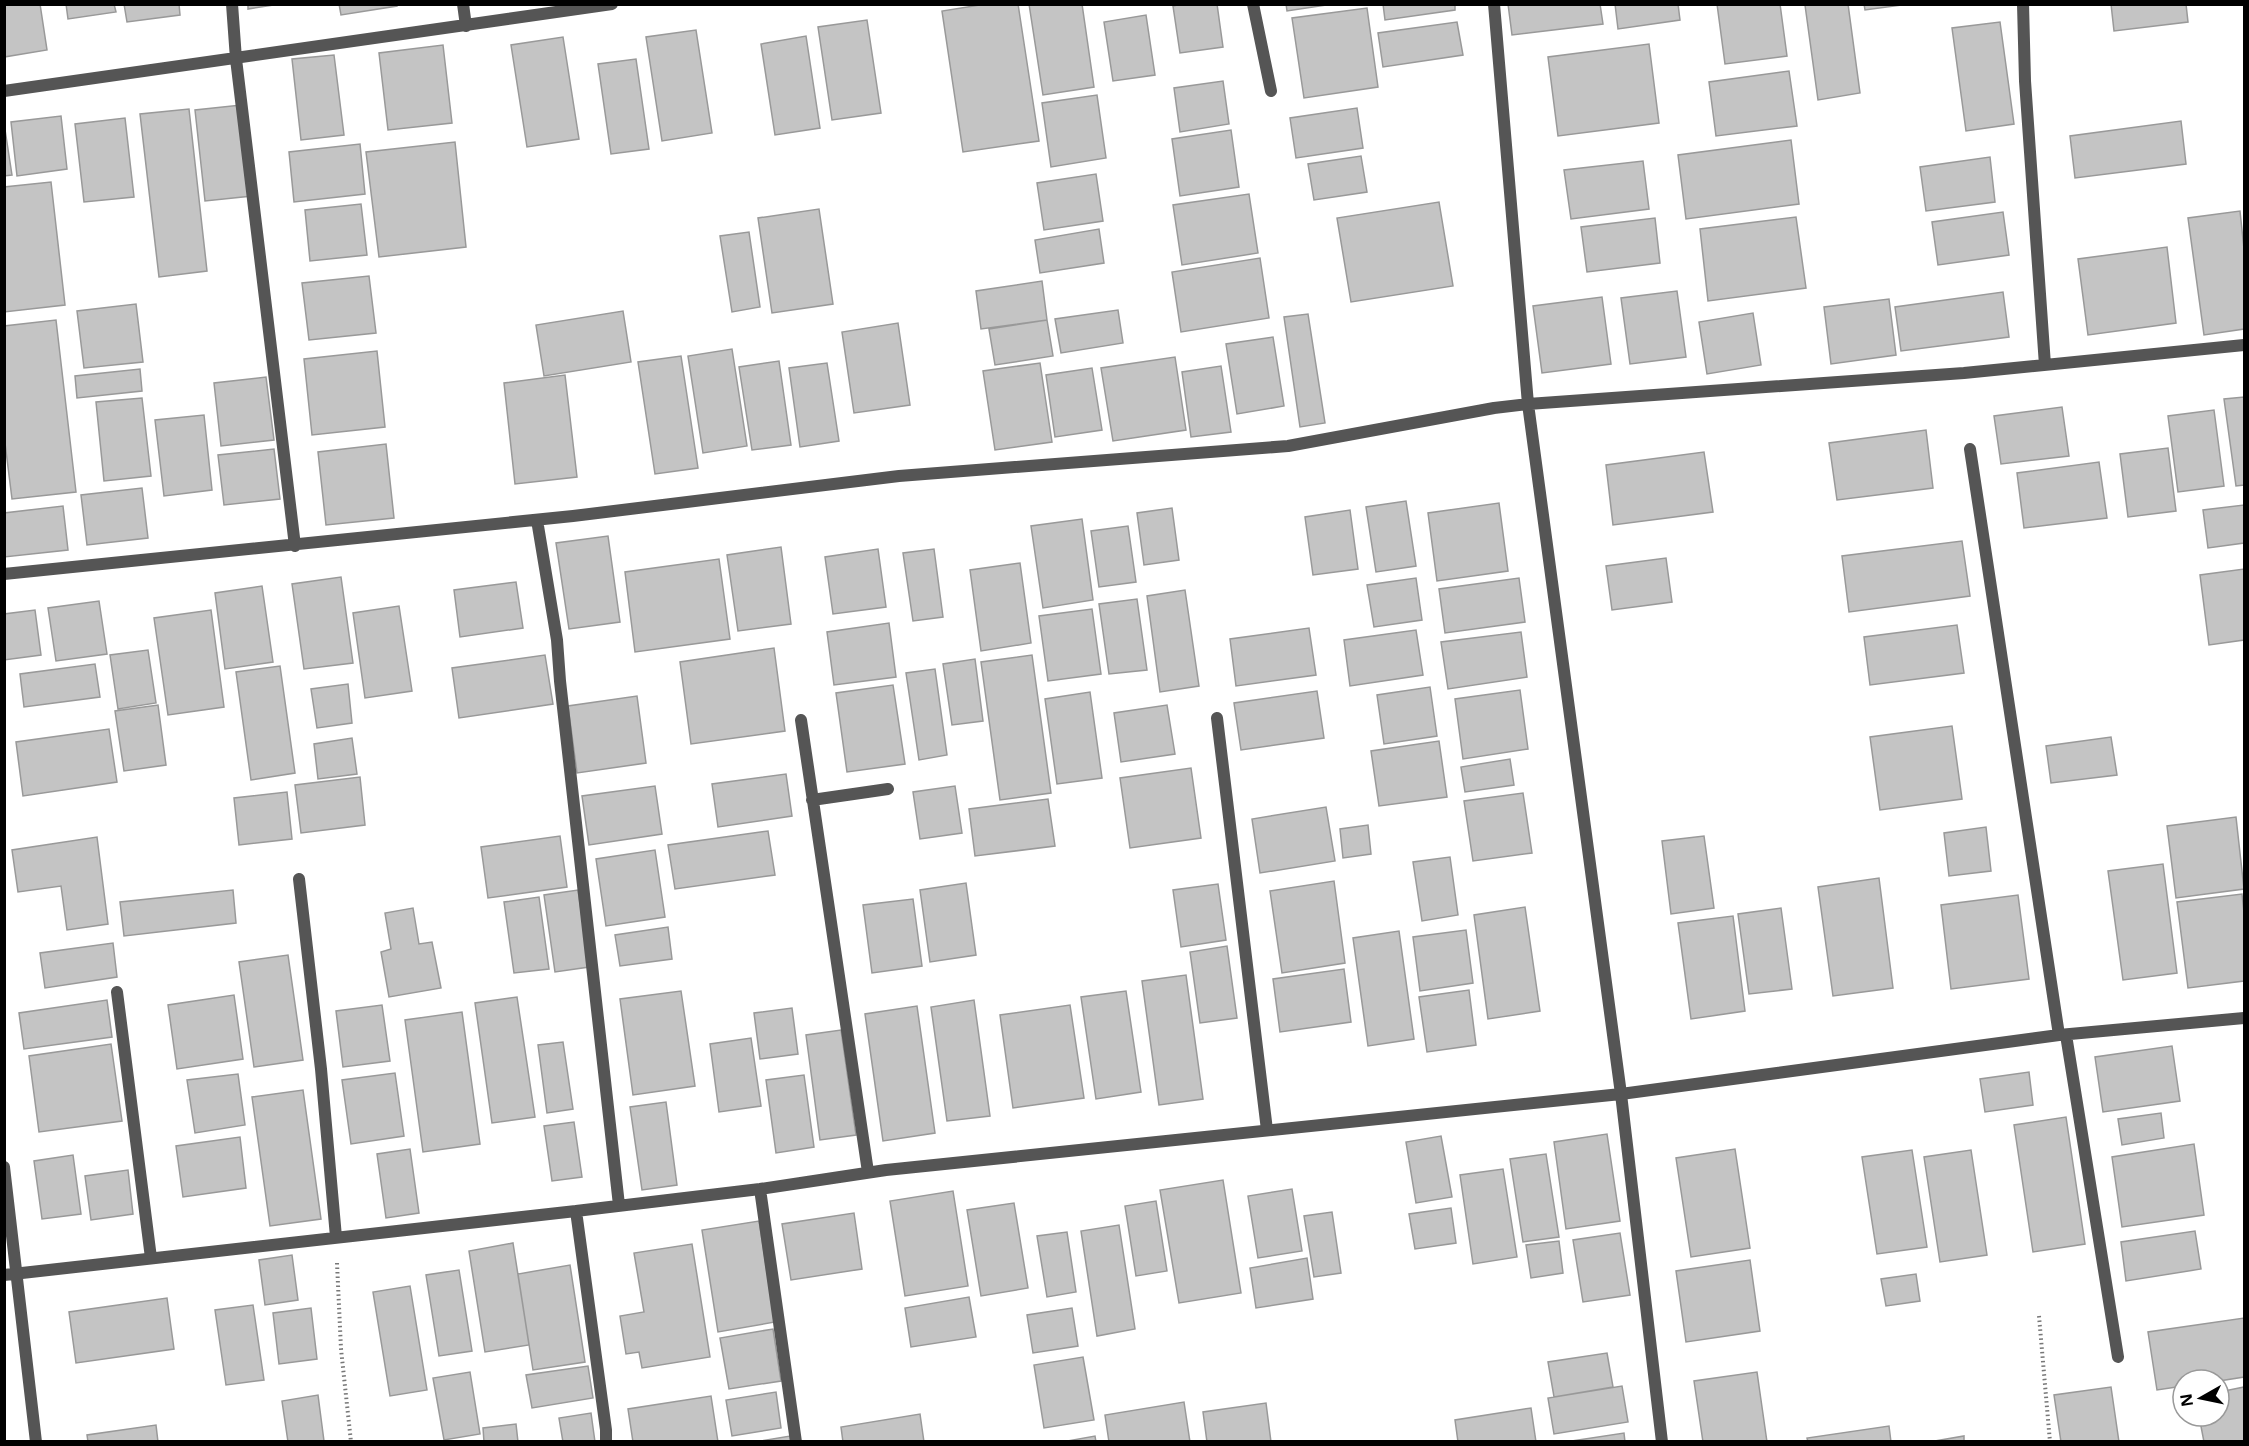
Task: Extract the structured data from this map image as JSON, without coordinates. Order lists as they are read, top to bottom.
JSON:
{
  "north": "left"
}
